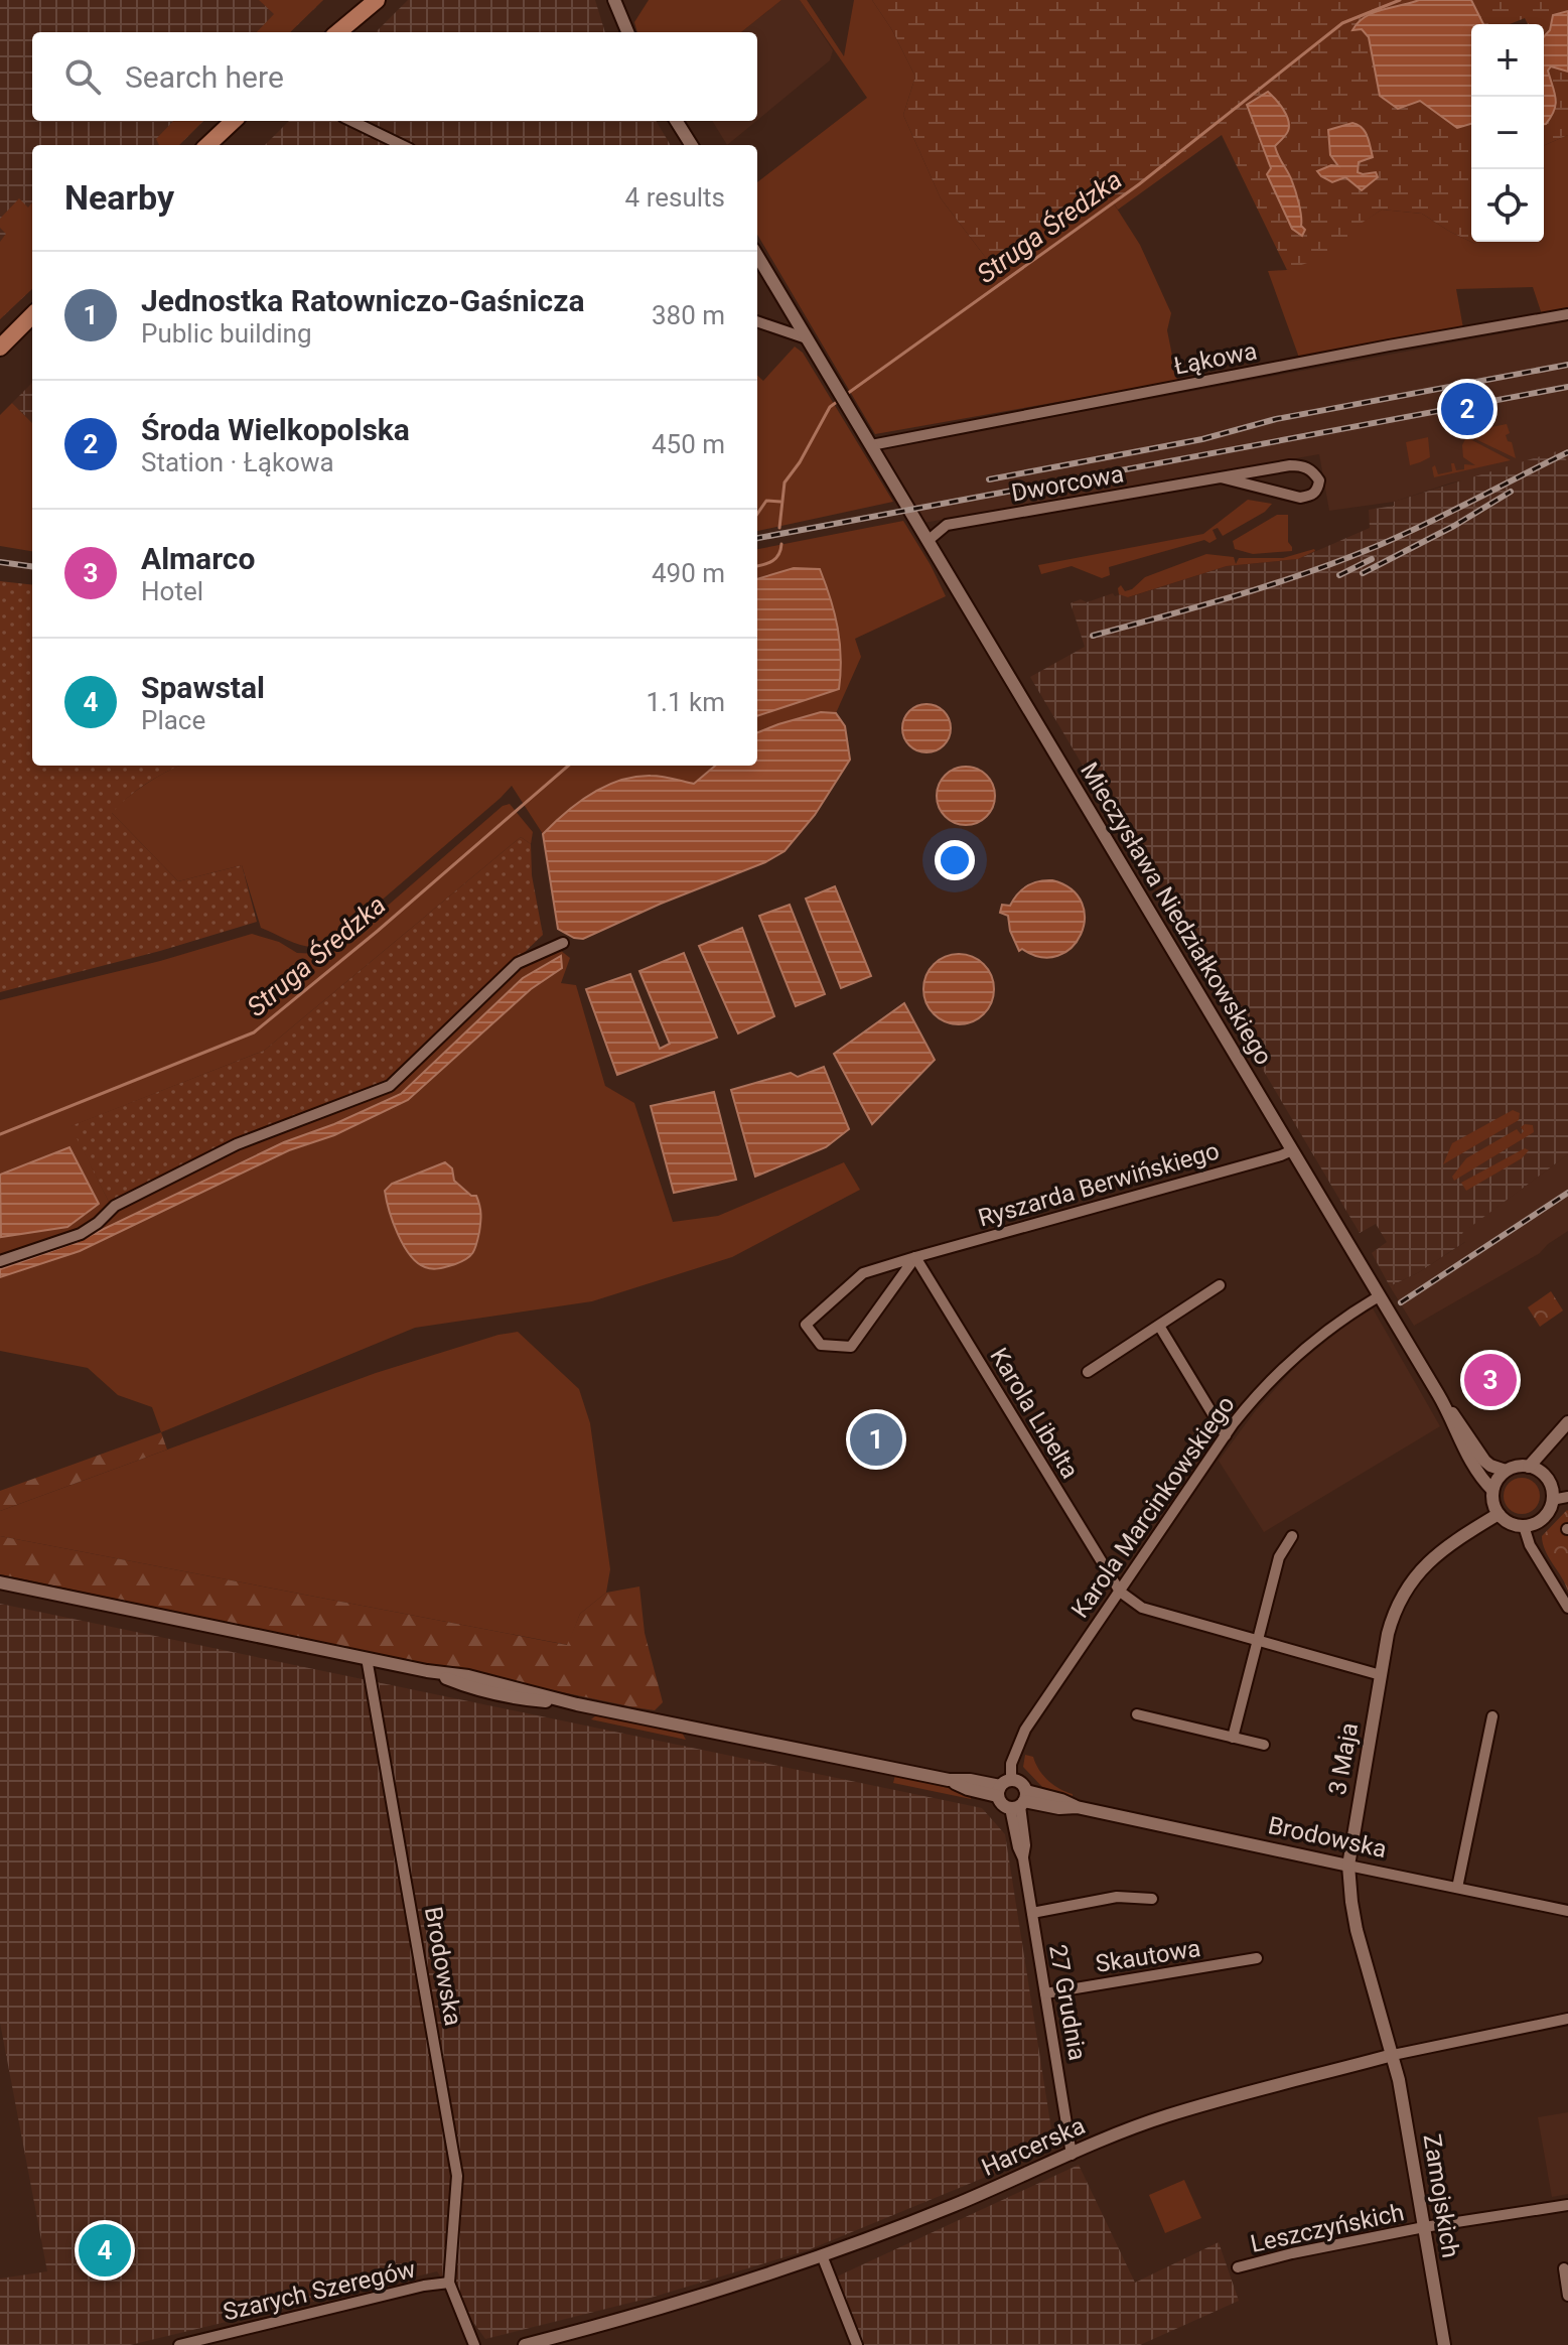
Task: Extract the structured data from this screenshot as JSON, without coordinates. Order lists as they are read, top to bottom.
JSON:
{
  "streets": {
    "street": [
      "Łąkowa",
      "Dworcowa",
      "Mieczysława Niedziałkowskiego",
      "Ryszarda Berwińskiego",
      "Karola Libelta",
      "Karola Marcinkowskiego",
      "3 Maja",
      "Brodowska",
      "Skautowa",
      "27 Grudnia",
      "Harcerska",
      "Zamojskich",
      "Leszczyńskich",
      "Szarych Szeregów"
    ]
  },
  "crossings": [
    ["Łąkowa", "Mieczysława Niedziałkowskiego"],
    ["Dworcowa", "Mieczysława Niedziałkowskiego"],
    ["Mieczysława Niedziałkowskiego", "Ryszarda Berwińskiego"],
    ["Mieczysława Niedziałkowskiego", "Karola Marcinkowskiego"],
    ["Mieczysława Niedziałkowskiego", "3 Maja"],
    ["Ryszarda Berwińskiego", "Karola Libelta"],
    ["Karola Libelta", "Karola Marcinkowskiego"],
    ["3 Maja", "Brodowska"],
    ["3 Maja", "Harcerska"],
    ["3 Maja", "Zamojskich"],
    ["Brodowska", "27 Grudnia"],
    ["Brodowska", "Szarych Szeregów"],
    ["Skautowa", "27 Grudnia"],
    ["27 Grudnia", "Harcerska"],
    ["Harcerska", "Zamojskich"],
    ["Zamojskich", "Leszczyńskich"]
  ],
  "water": ["Struga Średzka"],
  "page": {
    "map_buttons": ["+", "−"],
    "search": "Search here",
    "heading": ["Nearby", "4 results"],
    "list": [
      {
        "mark": "1",
        "name": "Jednostka Ratowniczo-Gaśnicza",
        "note": "Public building",
        "value": "380 m"
      },
      {
        "mark": "2",
        "name": "Środa Wielkopolska",
        "note": "Station · Łąkowa",
        "value": "450 m"
      },
      {
        "mark": "3",
        "name": "Almarco",
        "note": "Hotel",
        "value": "490 m"
      },
      {
        "mark": "4",
        "name": "Spawstal",
        "note": "Place",
        "value": "1.1 km"
      }
    ],
    "pins": [
      "2",
      "3",
      "1",
      "4"
    ]
  }
}
